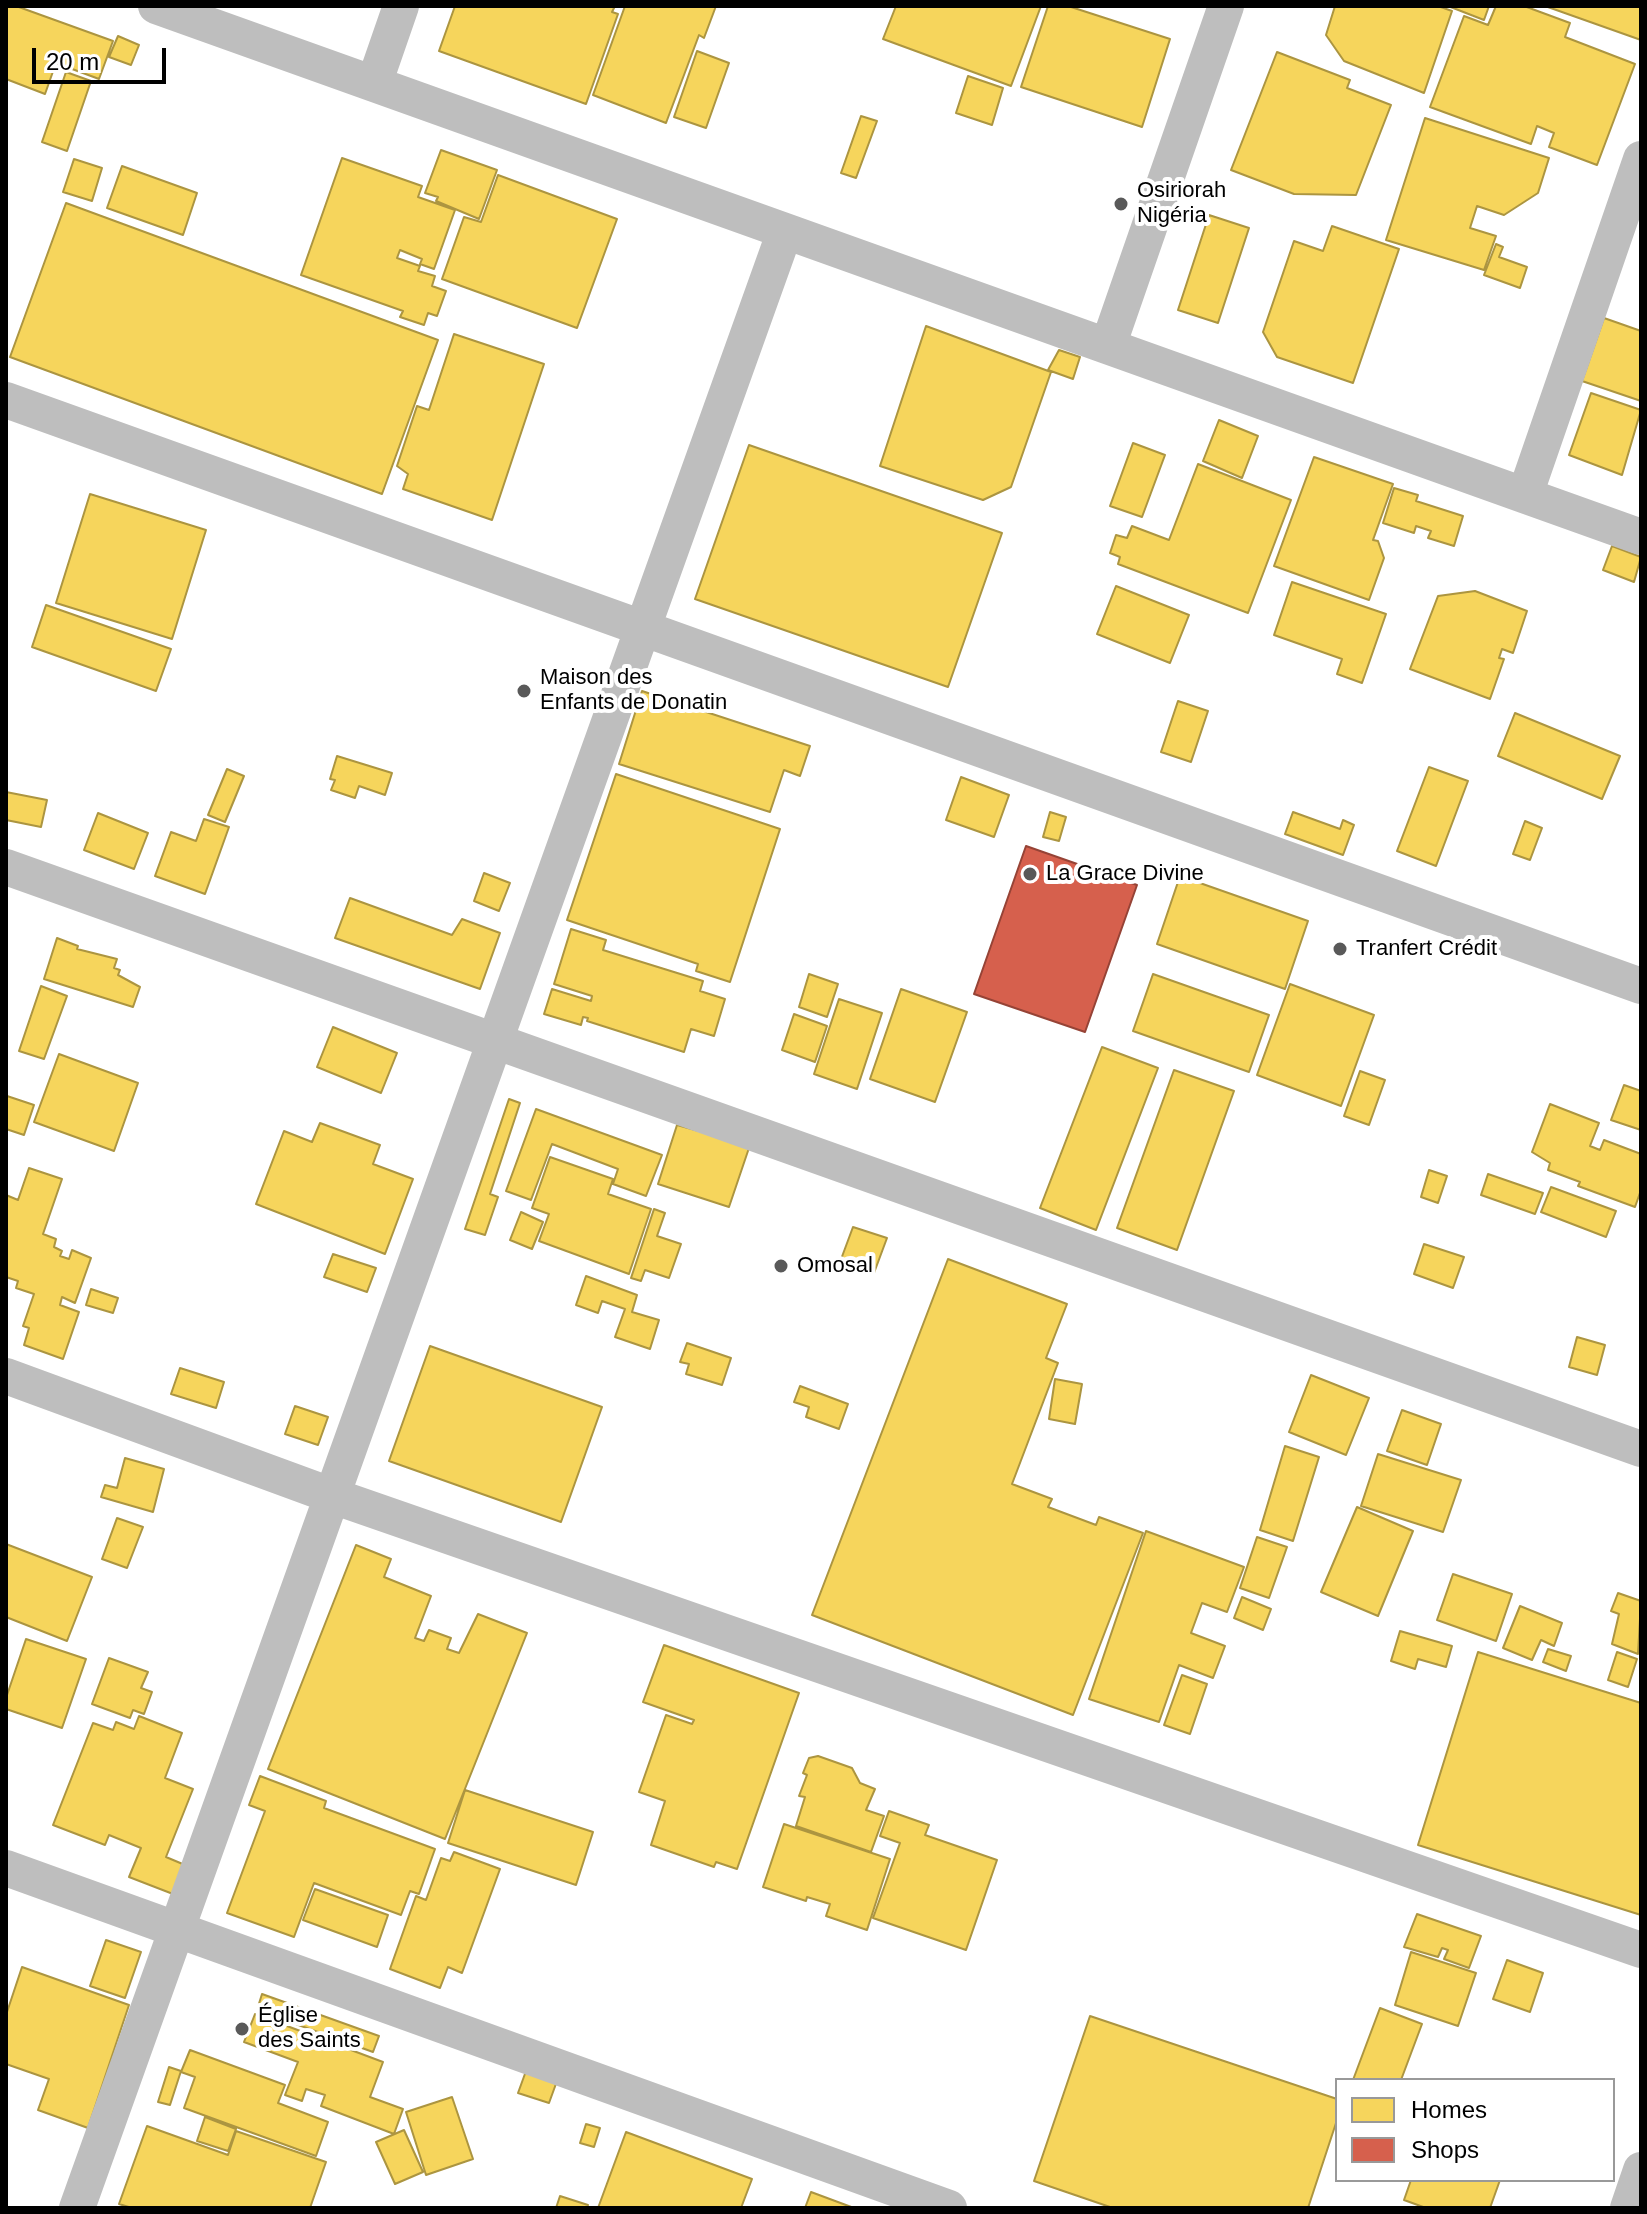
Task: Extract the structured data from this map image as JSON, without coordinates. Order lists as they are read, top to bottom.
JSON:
{
  "places": [
    "Osiriorah Nigéria",
    "Maison des Enfants de Donatin",
    "La Grace Divine",
    "Tranfert Crédit",
    "Omosal",
    "Église des Saints"
  ],
  "legend": ["Homes", "Shops"],
  "scale_bar": "20 m"
}
